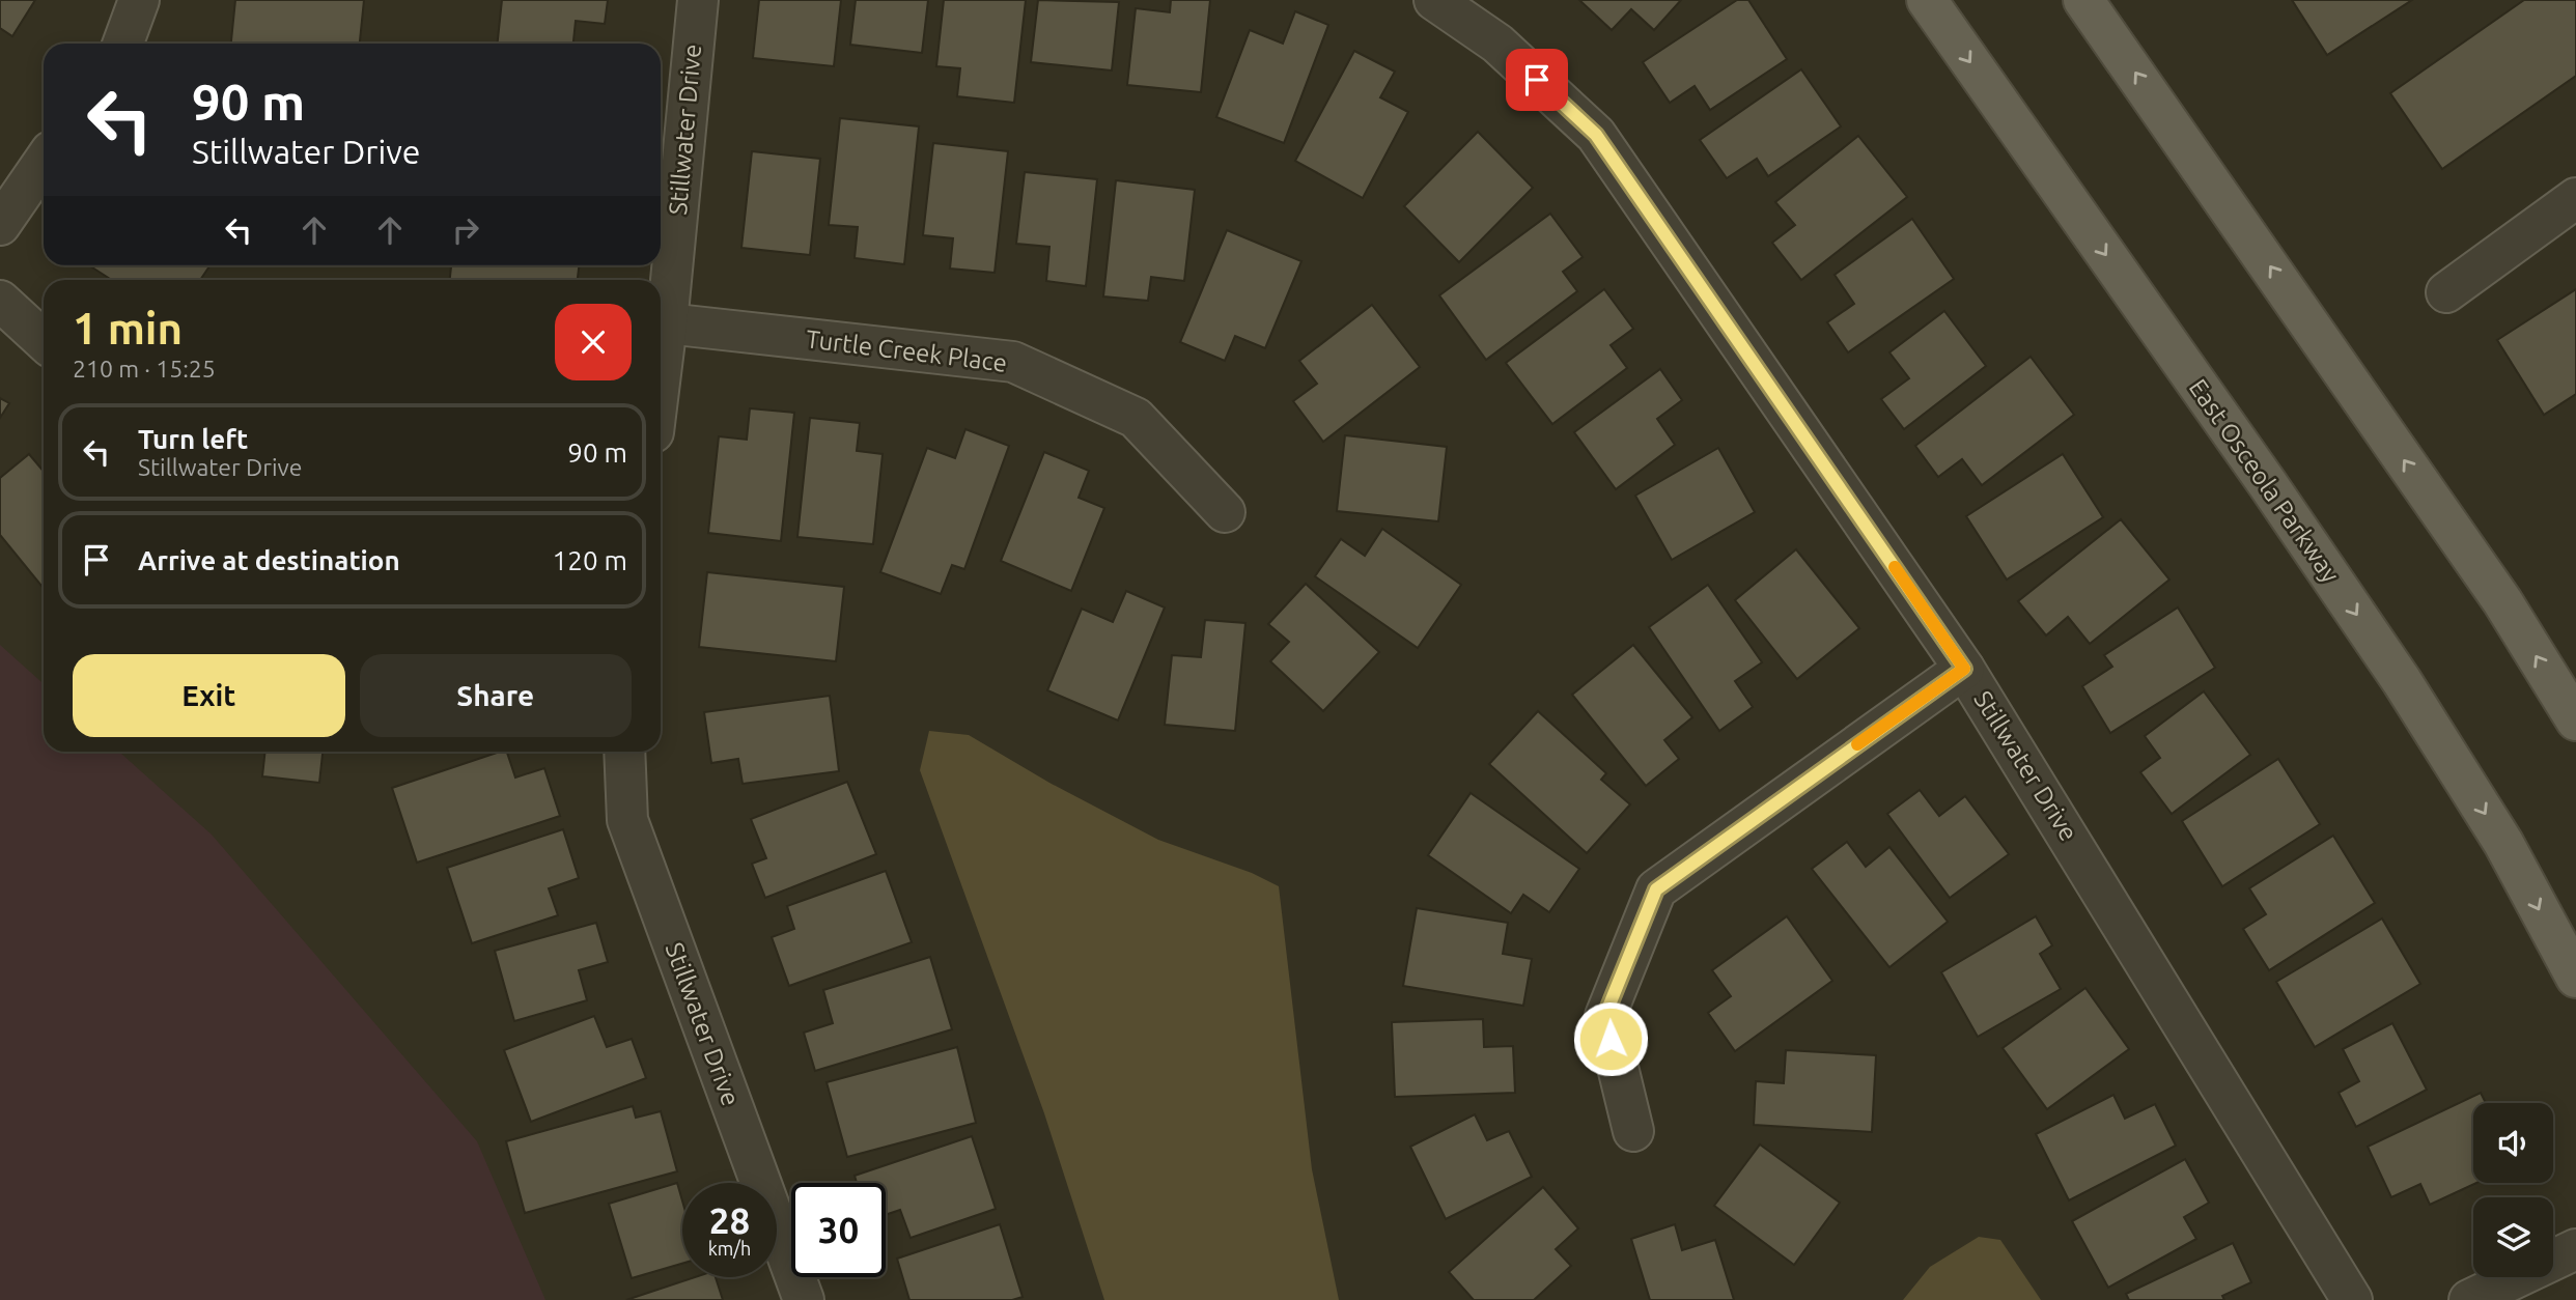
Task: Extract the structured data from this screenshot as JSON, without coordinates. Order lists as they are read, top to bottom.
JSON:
{
  "streets": {
    "main road": ["East Osceola Parkway"],
    "street": ["Stillwater Drive", "Turtle Creek Place"]
  },
  "crossings": [
    ["Stillwater Drive", "Turtle Creek Place"]
  ],
  "page": {
    "turn": ["90 m", "Stillwater Drive"],
    "heading": ["1 min", "210 m · 15:25"],
    "list": [
      {
        "name": "Turn left",
        "note": "Stillwater Drive",
        "value": "90 m"
      },
      {
        "name": "Arrive at destination",
        "value": "120 m"
      }
    ],
    "buttons": ["Exit", "Share"],
    "speed": "28 km/h",
    "limit": "30"
  }
}
